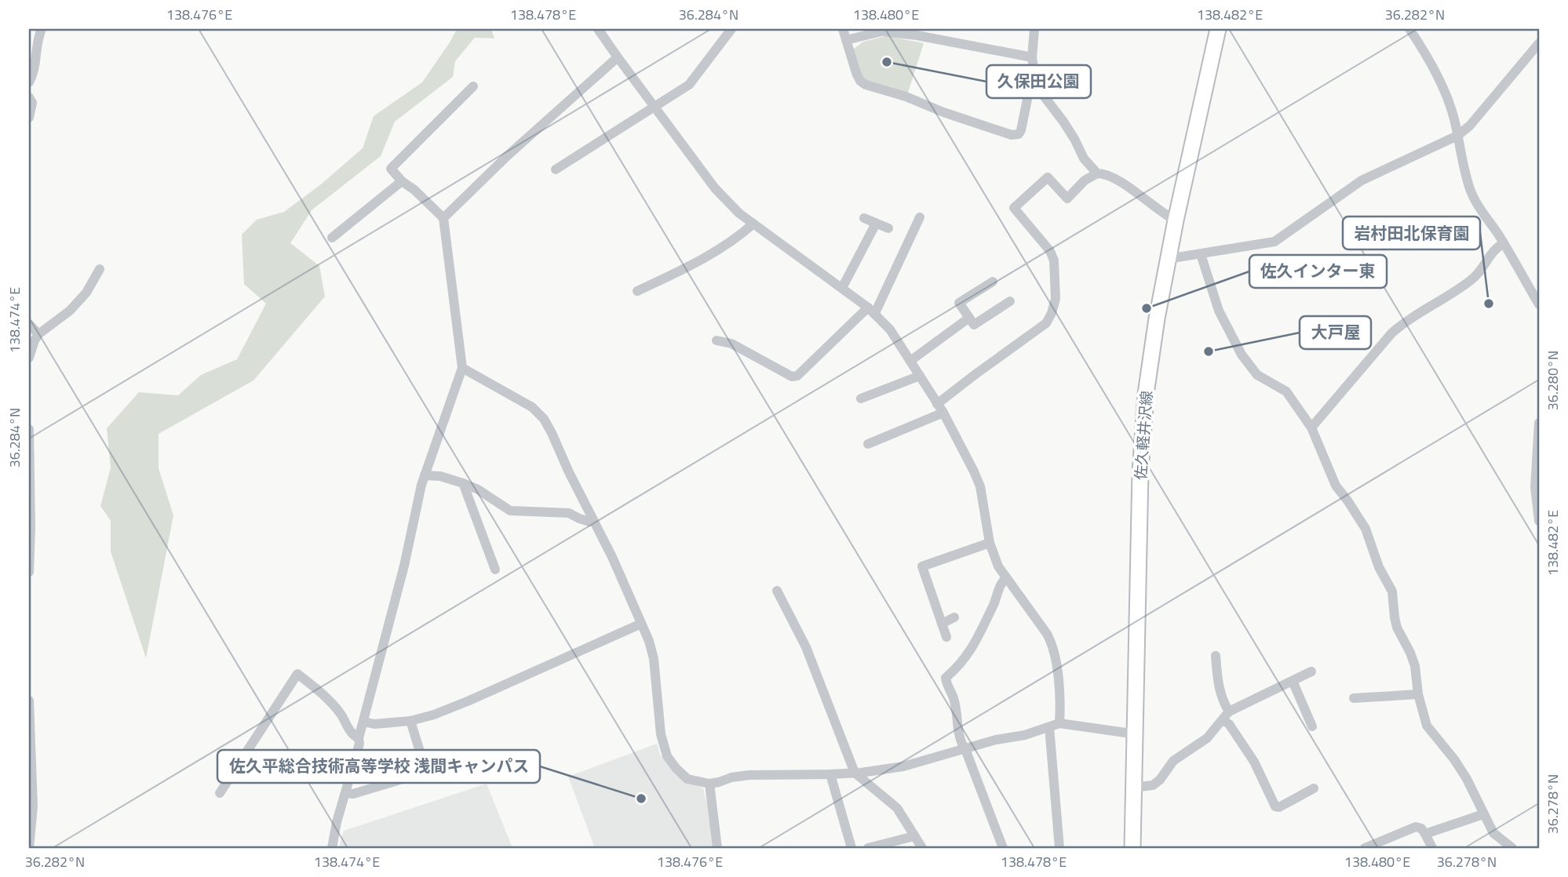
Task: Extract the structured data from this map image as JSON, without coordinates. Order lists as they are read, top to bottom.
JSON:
{
  "streets": {
    "main road": ["佐久軽井沢線"]
  },
  "places": [
    "久保田公園",
    "岩村田北保育園",
    "佐久インター東",
    "大戸屋",
    "佐久平総合技術高等学校 浅間キャンパス"
  ],
  "coordinates": [
    "138.476°E",
    "138.478°E",
    "36.284°N",
    "138.480°E",
    "138.482°E",
    "36.282°N",
    "138.474°E",
    "36.280°N",
    "36.278°N"
  ]
}
